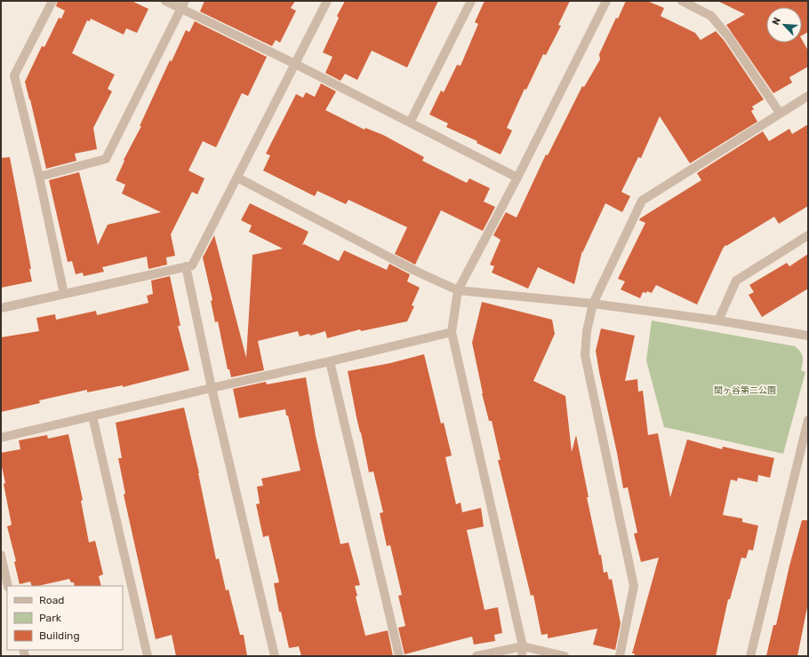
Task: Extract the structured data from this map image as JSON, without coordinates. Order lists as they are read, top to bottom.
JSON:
{
  "parks": ["関ヶ谷第二公園"],
  "legend": ["Road", "Park", "Building"],
  "north": "top left"
}
